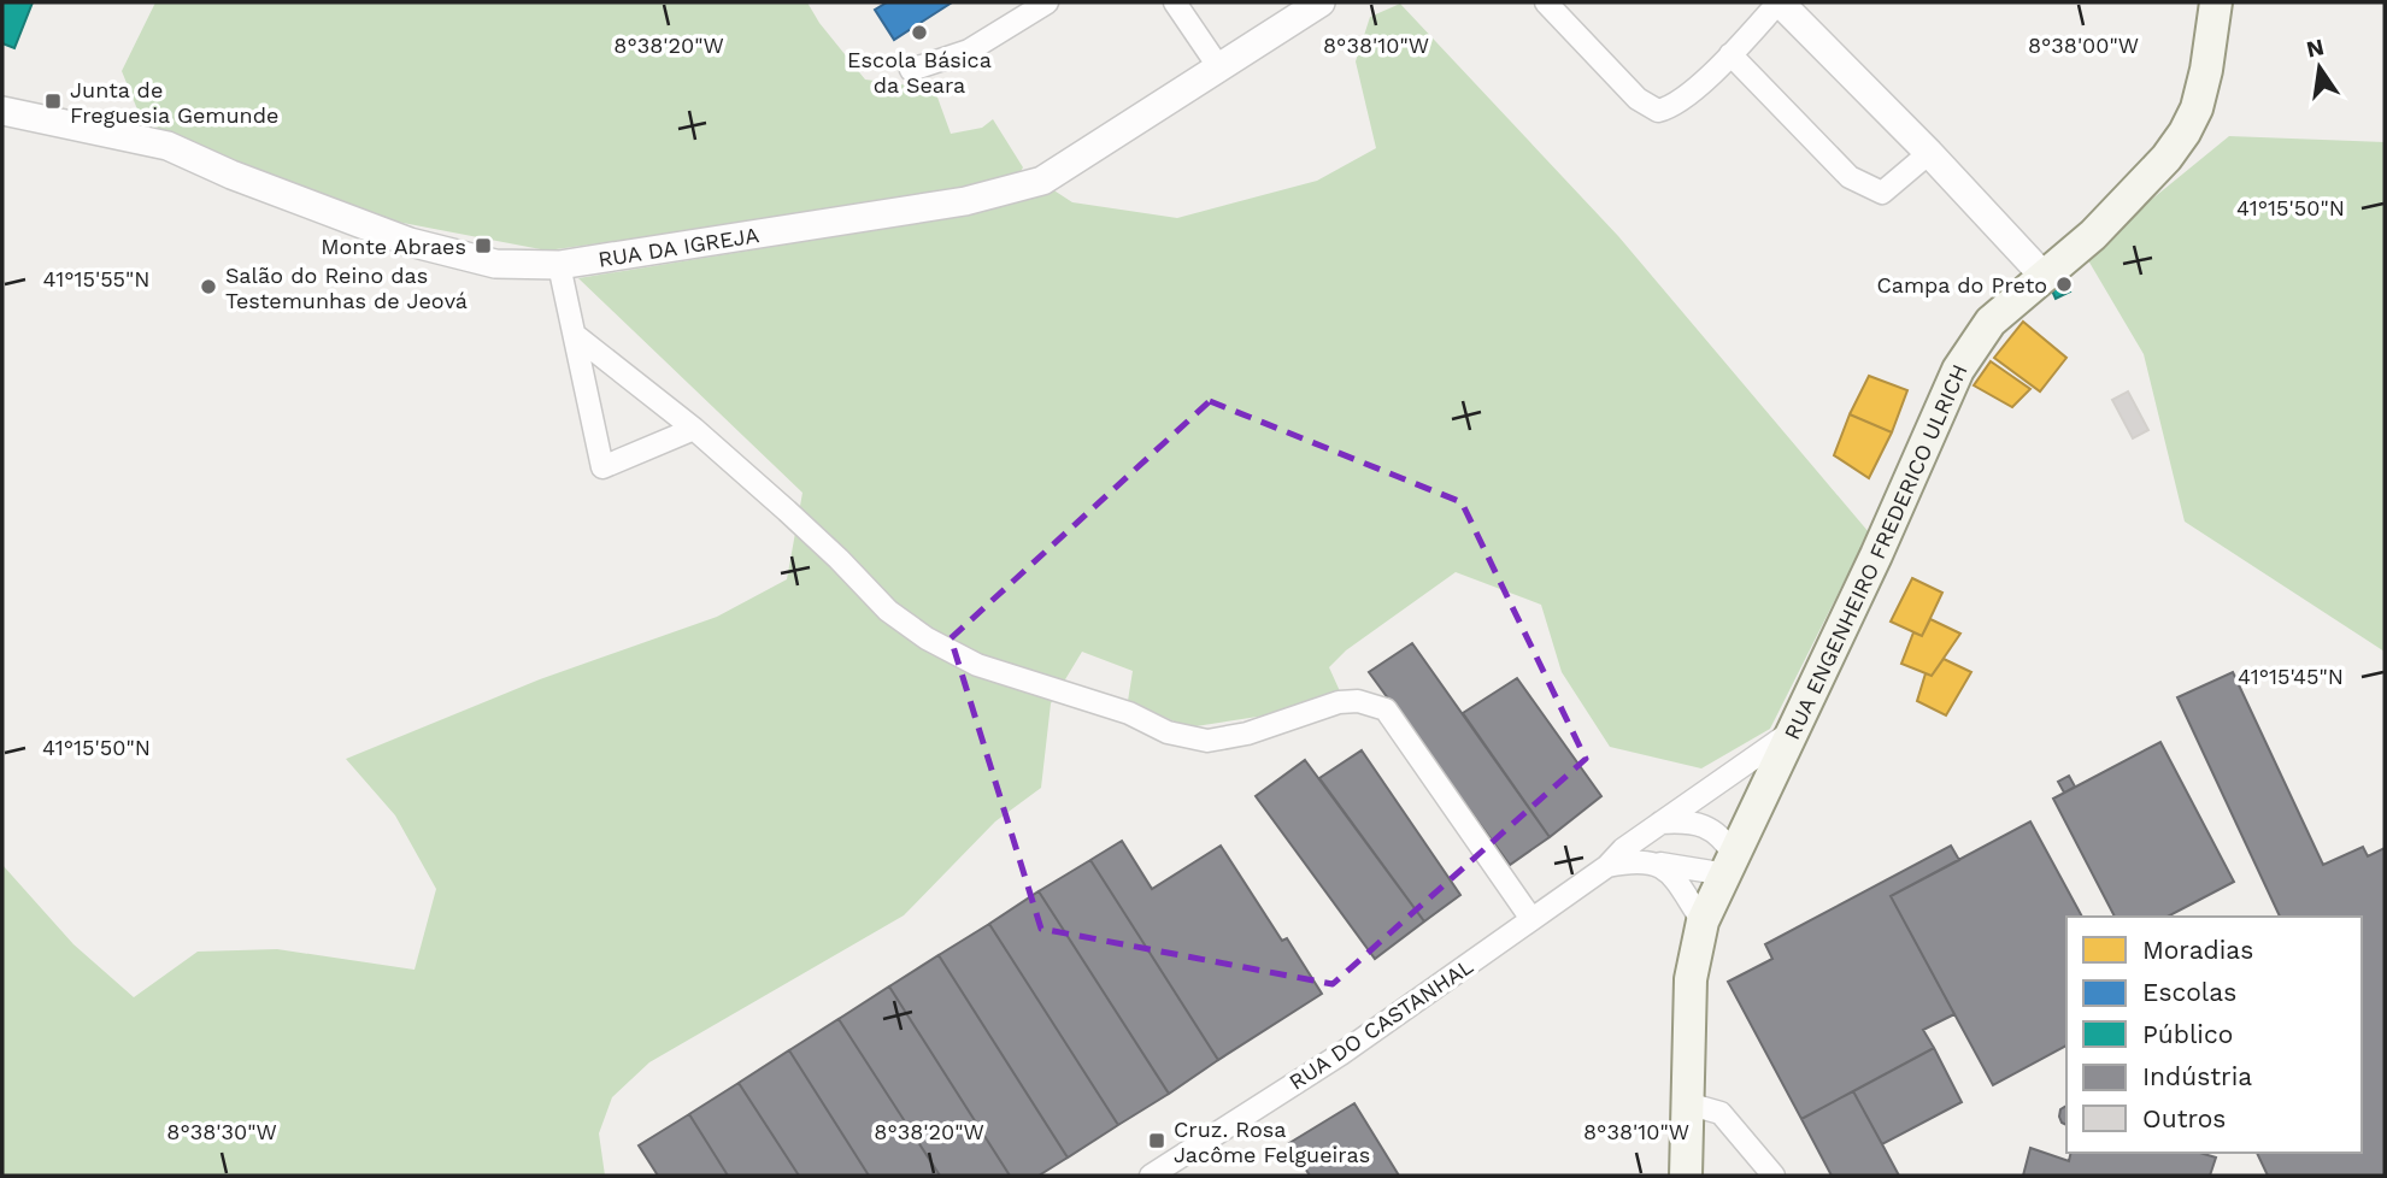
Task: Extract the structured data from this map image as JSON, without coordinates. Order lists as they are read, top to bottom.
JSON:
{
  "streets": {
    "main road": ["RUA ENGENHEIRO FREDERICO ULRICH"],
    "street": ["RUA DA IGREJA", "RUA DO CASTANHAL"]
  },
  "crossings": [
    ["RUA ENGENHEIRO FREDERICO ULRICH", "RUA DO CASTANHAL"]
  ],
  "places": {
    "other": ["Escola Básica da Seara", "Campa do Preto", "Salão do Reino das Testemunhas de Jeová"],
    "transit": ["Junta de Freguesia Gemunde", "Monte Abraes", "Cruz. Rosa Jacôme Felgueiras"]
  },
  "legend": [
    "Moradias",
    "Escolas",
    "Público",
    "Indústria",
    "Outros"
  ],
  "north": "top",
  "coordinates": [
    "8°38'20\"W",
    "8°38'10\"W",
    "8°38'00\"W",
    "41°15'50\"N",
    "41°15'55\"N",
    "41°15'45\"N",
    "8°38'30\"W"
  ]
}
